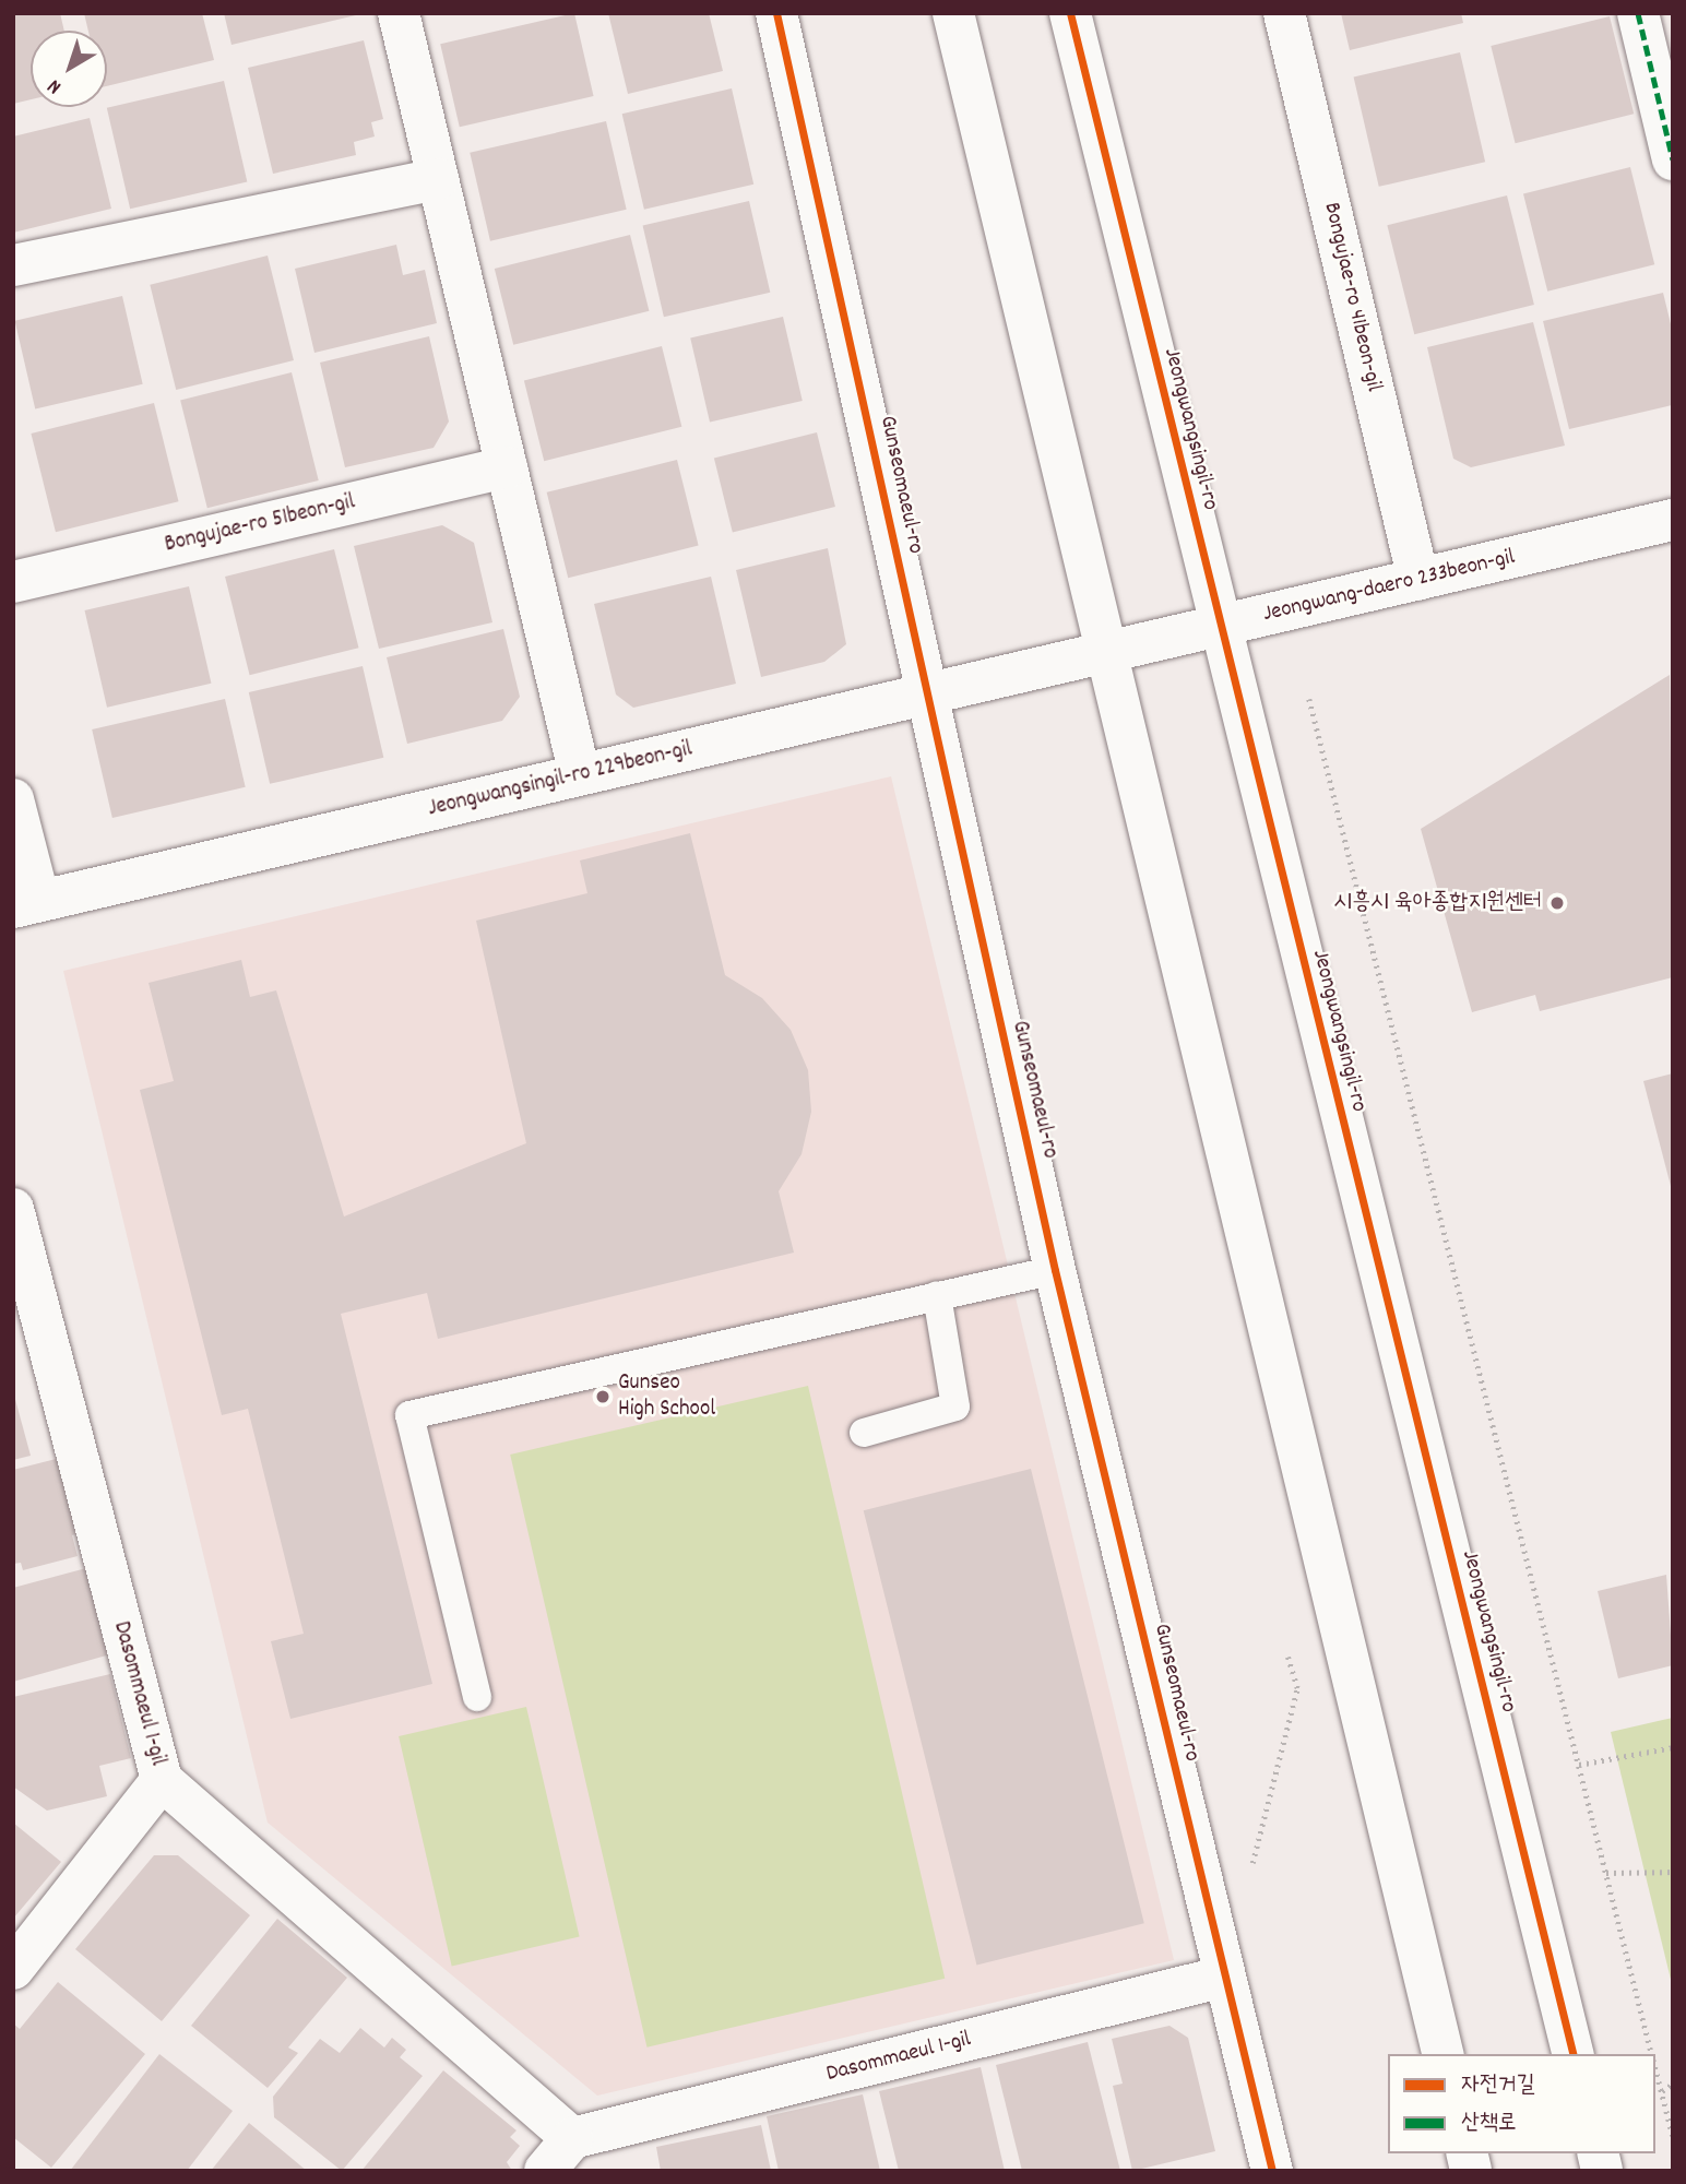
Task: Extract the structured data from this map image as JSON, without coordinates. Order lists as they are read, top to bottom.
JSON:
{
  "streets": {
    "street": [
      "Bongujae-ro 41beon-gil",
      "Jeongwangsingil-ro",
      "Gunseomaeul-ro",
      "Bongujae-ro 51beon-gil",
      "Jeongwang-daero 233beon-gil",
      "Jeongwangsingil-ro 229beon-gil",
      "Dasommaeul 1-gil"
    ]
  },
  "crossings": [
    ["Bongujae-ro 41beon-gil", "Jeongwang-daero 233beon-gil"],
    ["Jeongwangsingil-ro", "Jeongwang-daero 233beon-gil"],
    ["Gunseomaeul-ro", "Jeongwangsingil-ro 229beon-gil"],
    ["Gunseomaeul-ro", "Dasommaeul 1-gil"],
    ["Jeongwang-daero 233beon-gil", "Jeongwangsingil-ro 229beon-gil"]
  ],
  "places": ["시흥시 육아종합지원센터", "Gunseo High School"],
  "legend": ["자전거길", "산책로"],
  "north": "bottom left"
}
